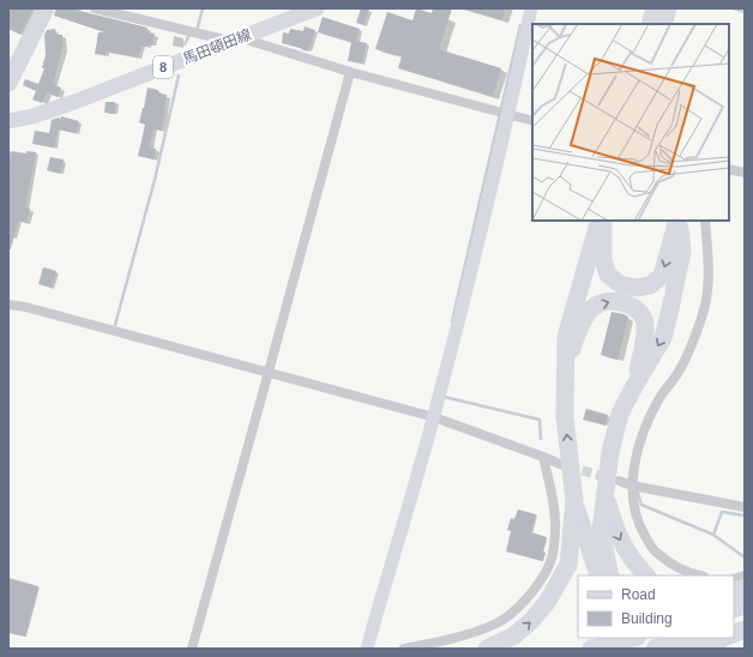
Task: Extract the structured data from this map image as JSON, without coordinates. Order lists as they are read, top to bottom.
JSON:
{
  "streets": {
    "main road": ["馬田頓田線", "8"]
  },
  "legend": ["Road", "Building"]
}
